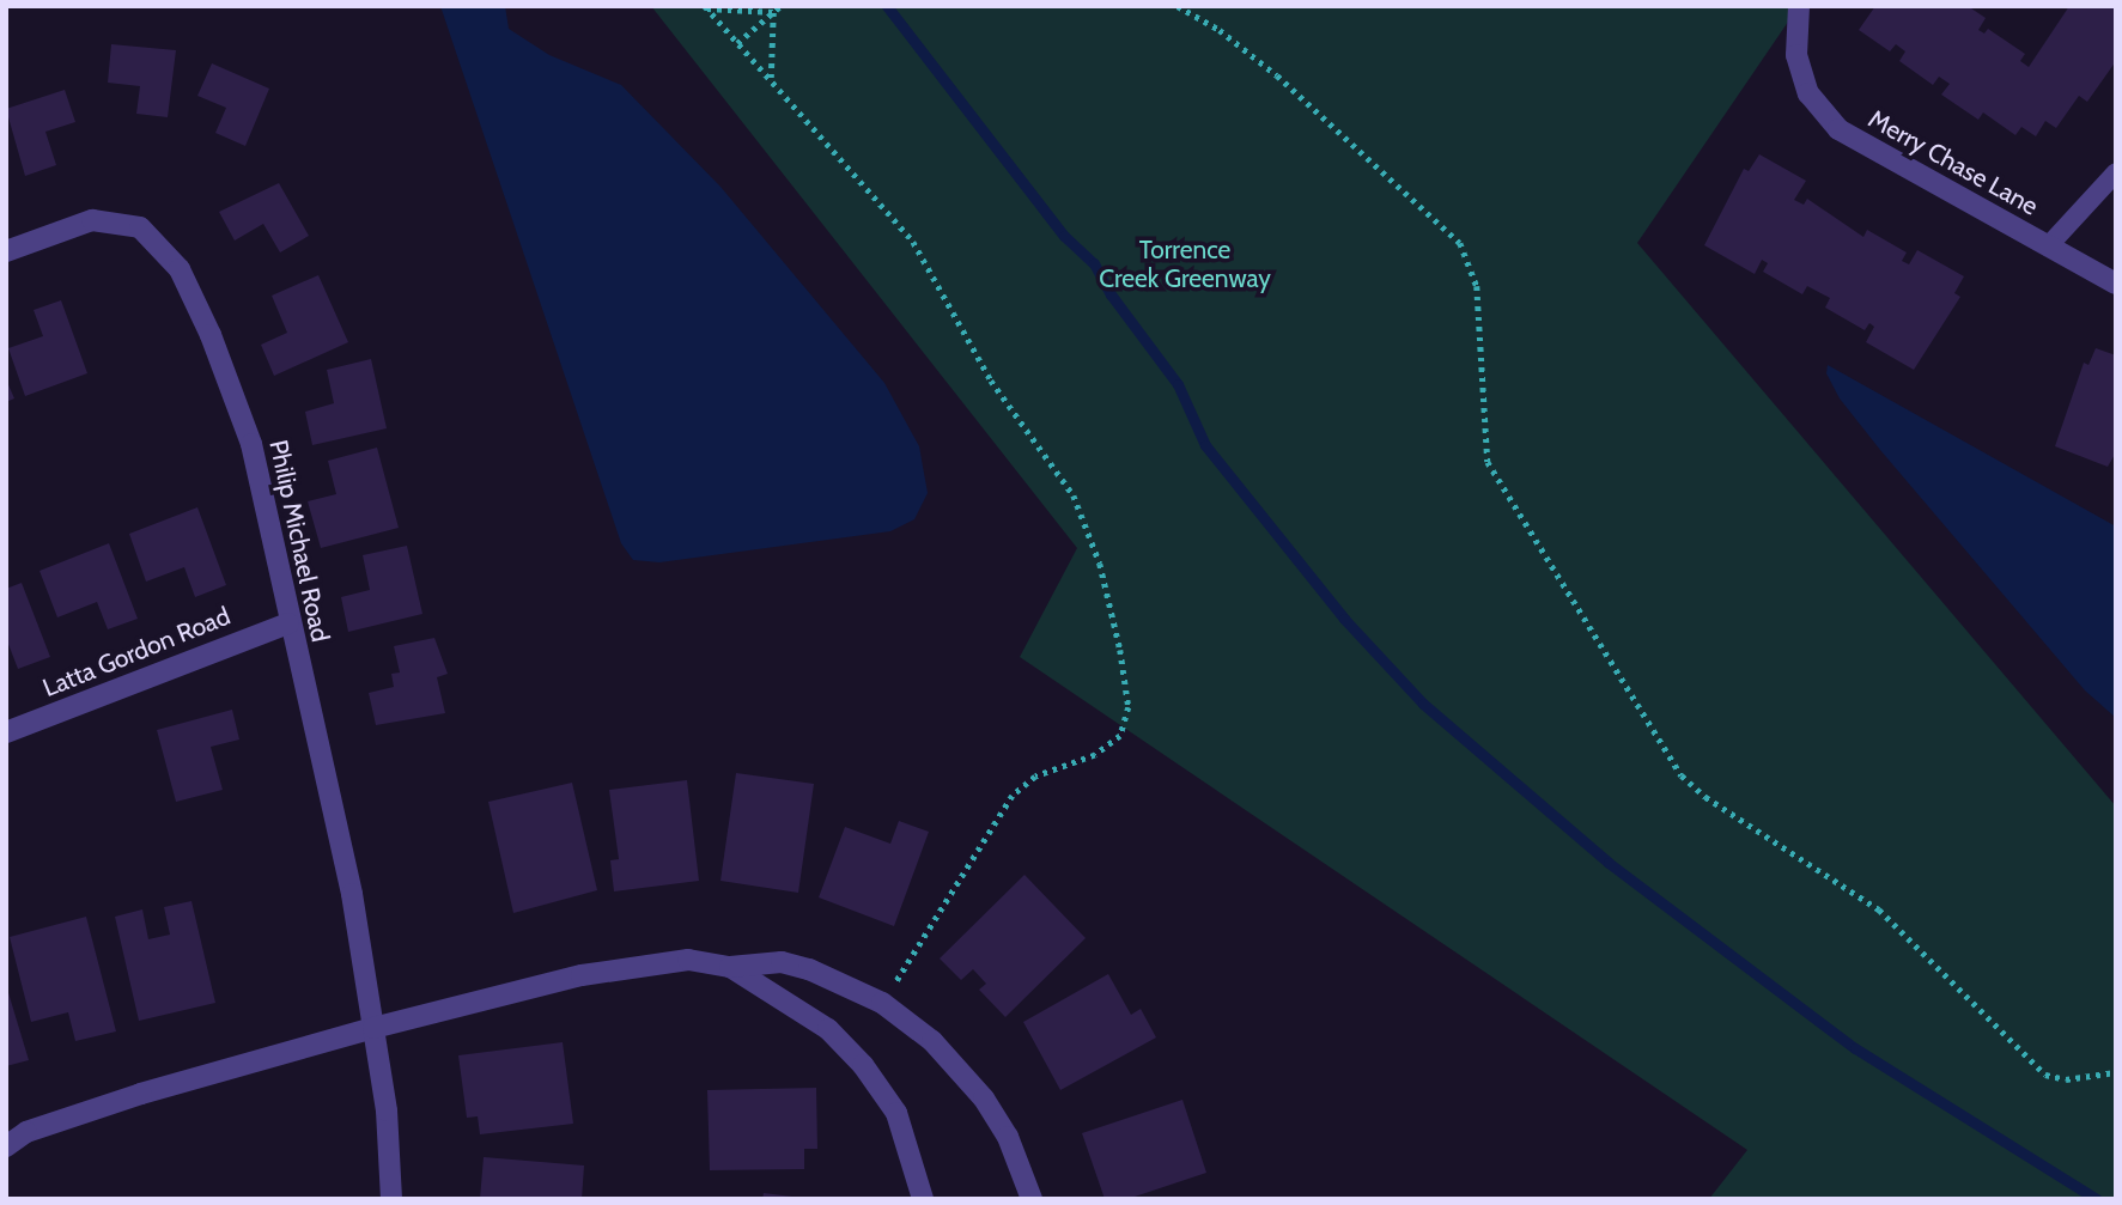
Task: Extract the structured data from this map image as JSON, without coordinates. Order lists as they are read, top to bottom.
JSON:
{
  "streets": {
    "street": ["Merry Chase Lane", "Philip Michael Road", "Latta Gordon Road"]
  },
  "crossings": [
    ["Philip Michael Road", "Latta Gordon Road"]
  ],
  "parks": ["Torrence Creek Greenway"]
}
